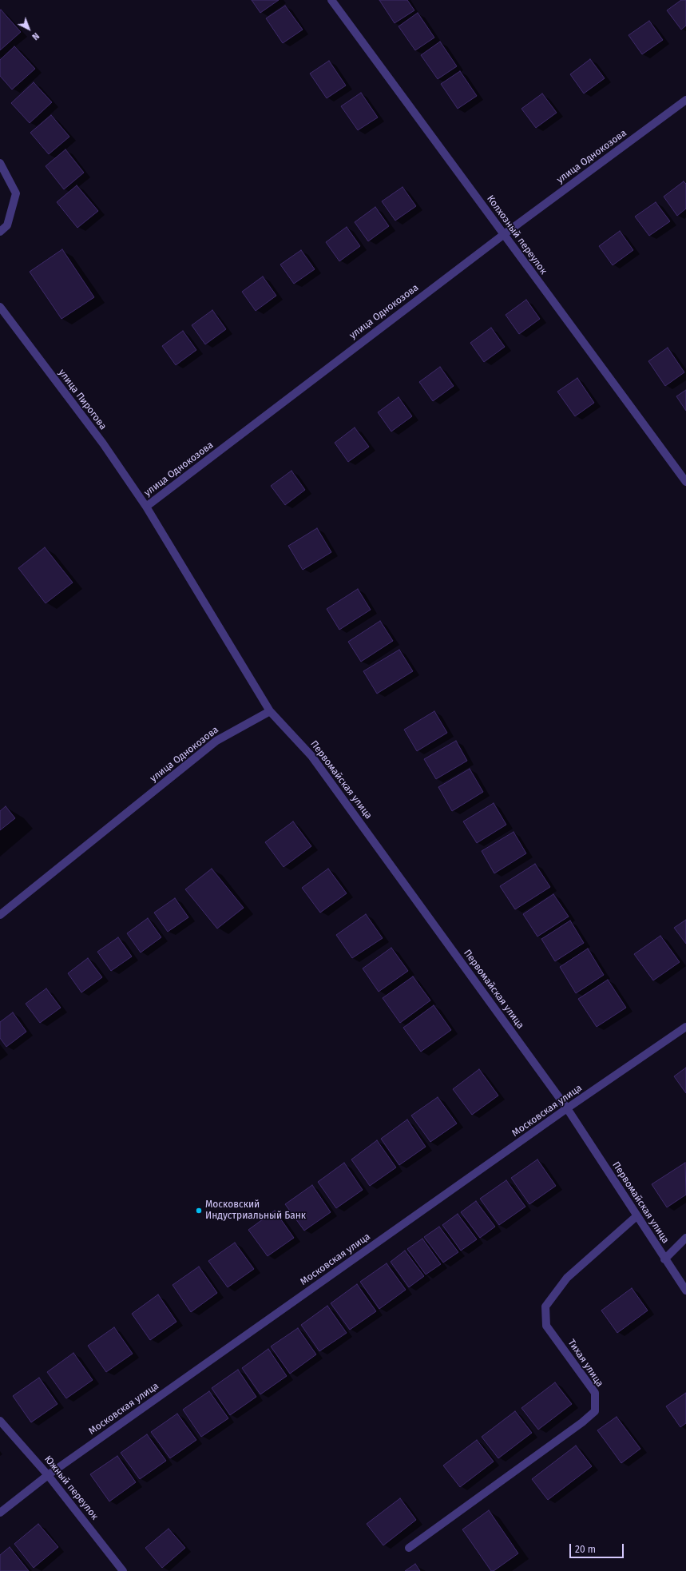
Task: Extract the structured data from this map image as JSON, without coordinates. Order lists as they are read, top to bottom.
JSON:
{
  "streets": {
    "street": [
      "улица Однокозова",
      "Колхозный переулок",
      "улица Пирогова",
      "Первомайская улица",
      "Московская улица",
      "Тихая улица",
      "Южный переулок"
    ]
  },
  "crossings": [
    ["улица Однокозова", "Колхозный переулок"],
    ["улица Однокозова", "улица Пирогова"],
    ["улица Однокозова", "Первомайская улица"],
    ["Первомайская улица", "Московская улица"],
    ["Первомайская улица", "Тихая улица"],
    ["Московская улица", "Южный переулок"]
  ],
  "places": ["Московский Индустриальный Банк"],
  "scale_bar": "20 m",
  "north": "bottom right"
}
